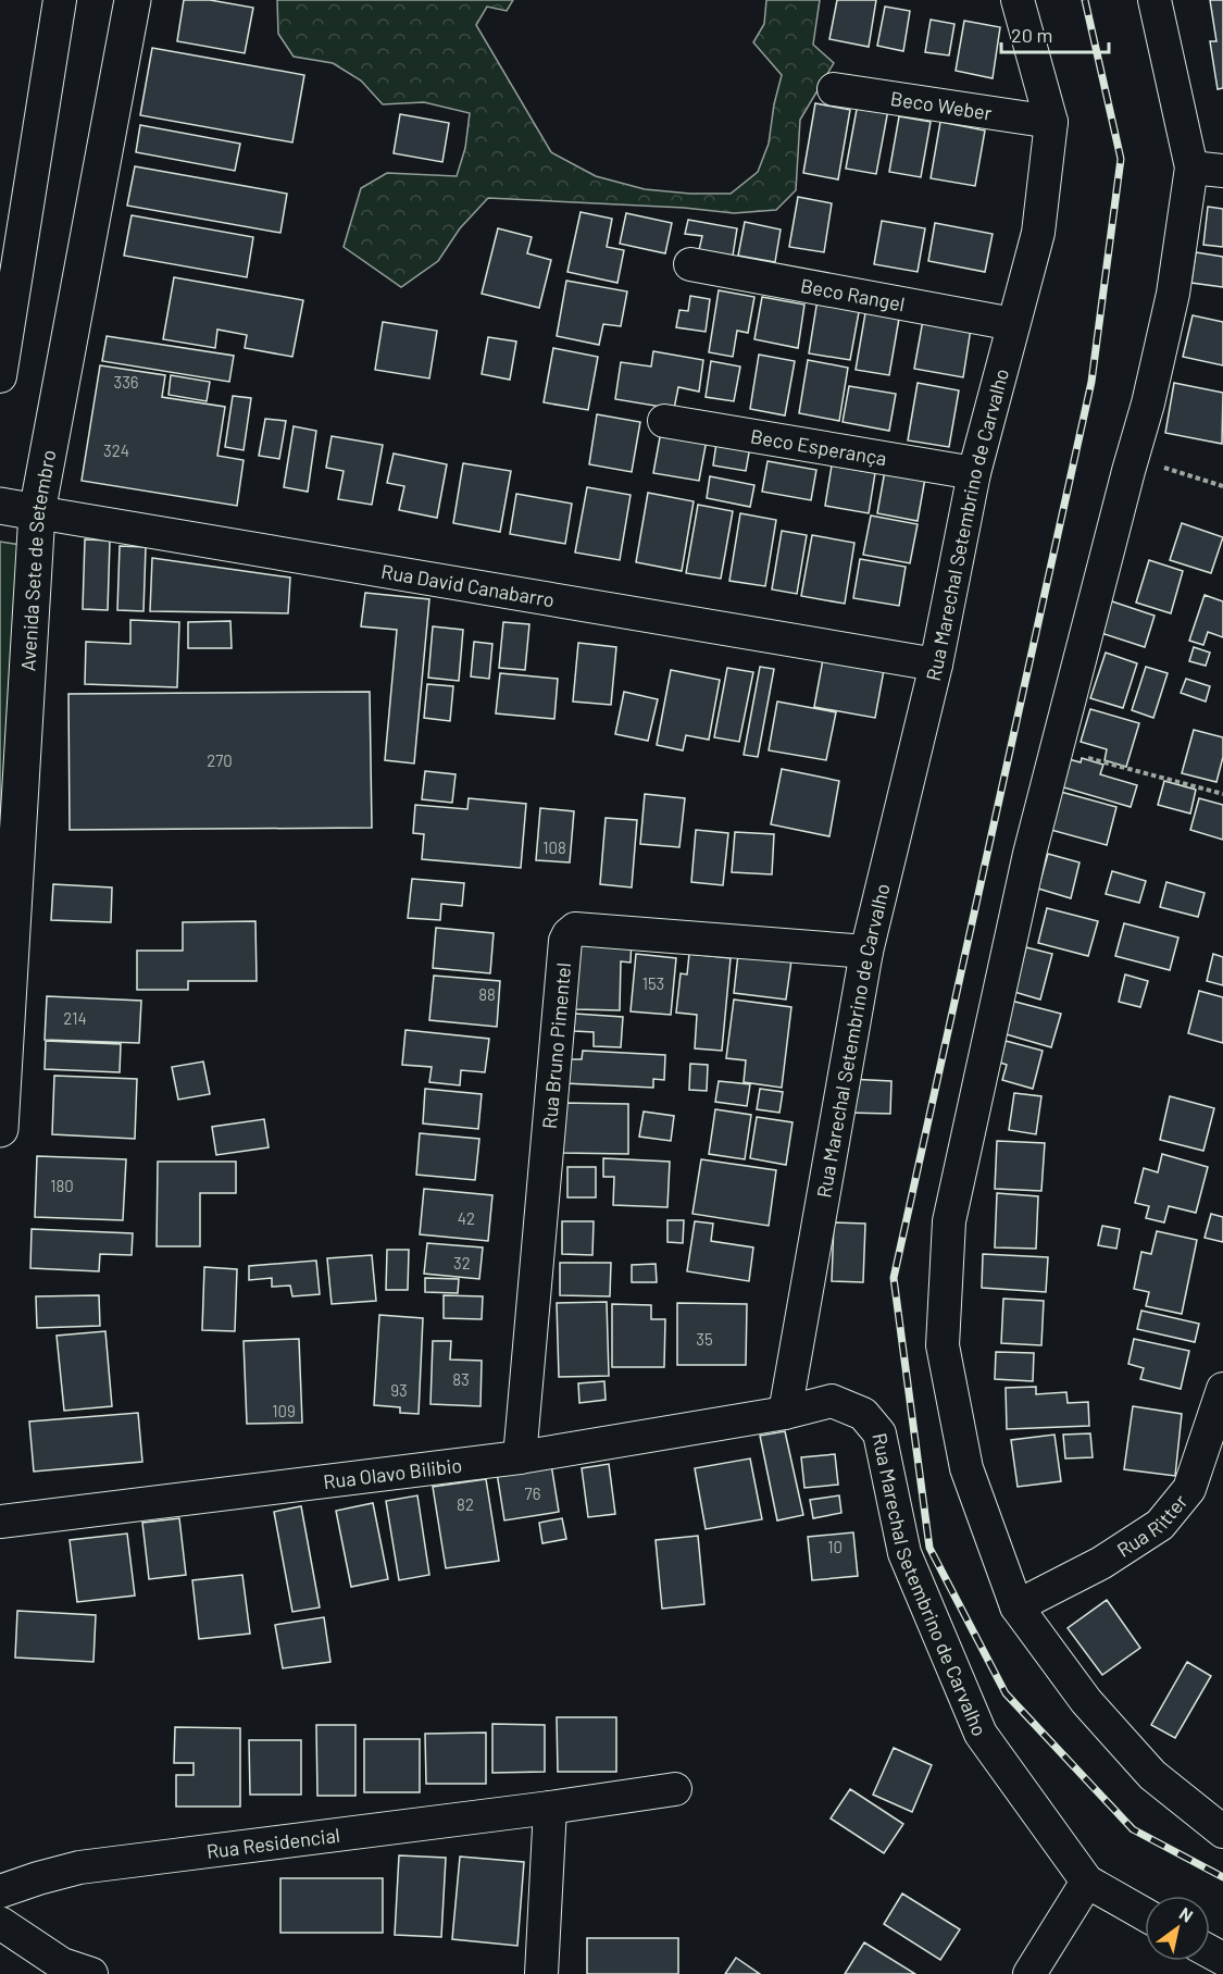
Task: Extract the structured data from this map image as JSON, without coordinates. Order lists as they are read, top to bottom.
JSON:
{
  "streets": {
    "street": [
      "Beco Weber",
      "Beco Rangel",
      "Beco Esperança",
      "Rua Marechal Setembrino de Carvalho",
      "Avenida Sete de Setembro",
      "Rua David Canabarro",
      "Rua Bruno Pimentel",
      "Rua Olavo Bilibio",
      "Rua Ritter",
      "Rua Residencial"
    ]
  },
  "crossings": [
    ["Beco Weber", "Rua Marechal Setembrino de Carvalho"],
    ["Beco Rangel", "Rua Marechal Setembrino de Carvalho"],
    ["Beco Esperança", "Rua Marechal Setembrino de Carvalho"],
    ["Rua Marechal Setembrino de Carvalho", "Rua David Canabarro"],
    ["Rua Marechal Setembrino de Carvalho", "Rua Bruno Pimentel"],
    ["Rua Marechal Setembrino de Carvalho", "Rua Olavo Bilibio"],
    ["Avenida Sete de Setembro", "Rua David Canabarro"],
    ["Rua Bruno Pimentel", "Rua Olavo Bilibio"]
  ],
  "house_numbers": [
    "336",
    "324",
    "270",
    "108",
    "153",
    "88",
    "214",
    "180",
    "42",
    "32",
    "35",
    "83",
    "93",
    "109",
    "76",
    "82",
    "10"
  ],
  "scale_bar": "20 m",
  "north": "top right"
}
